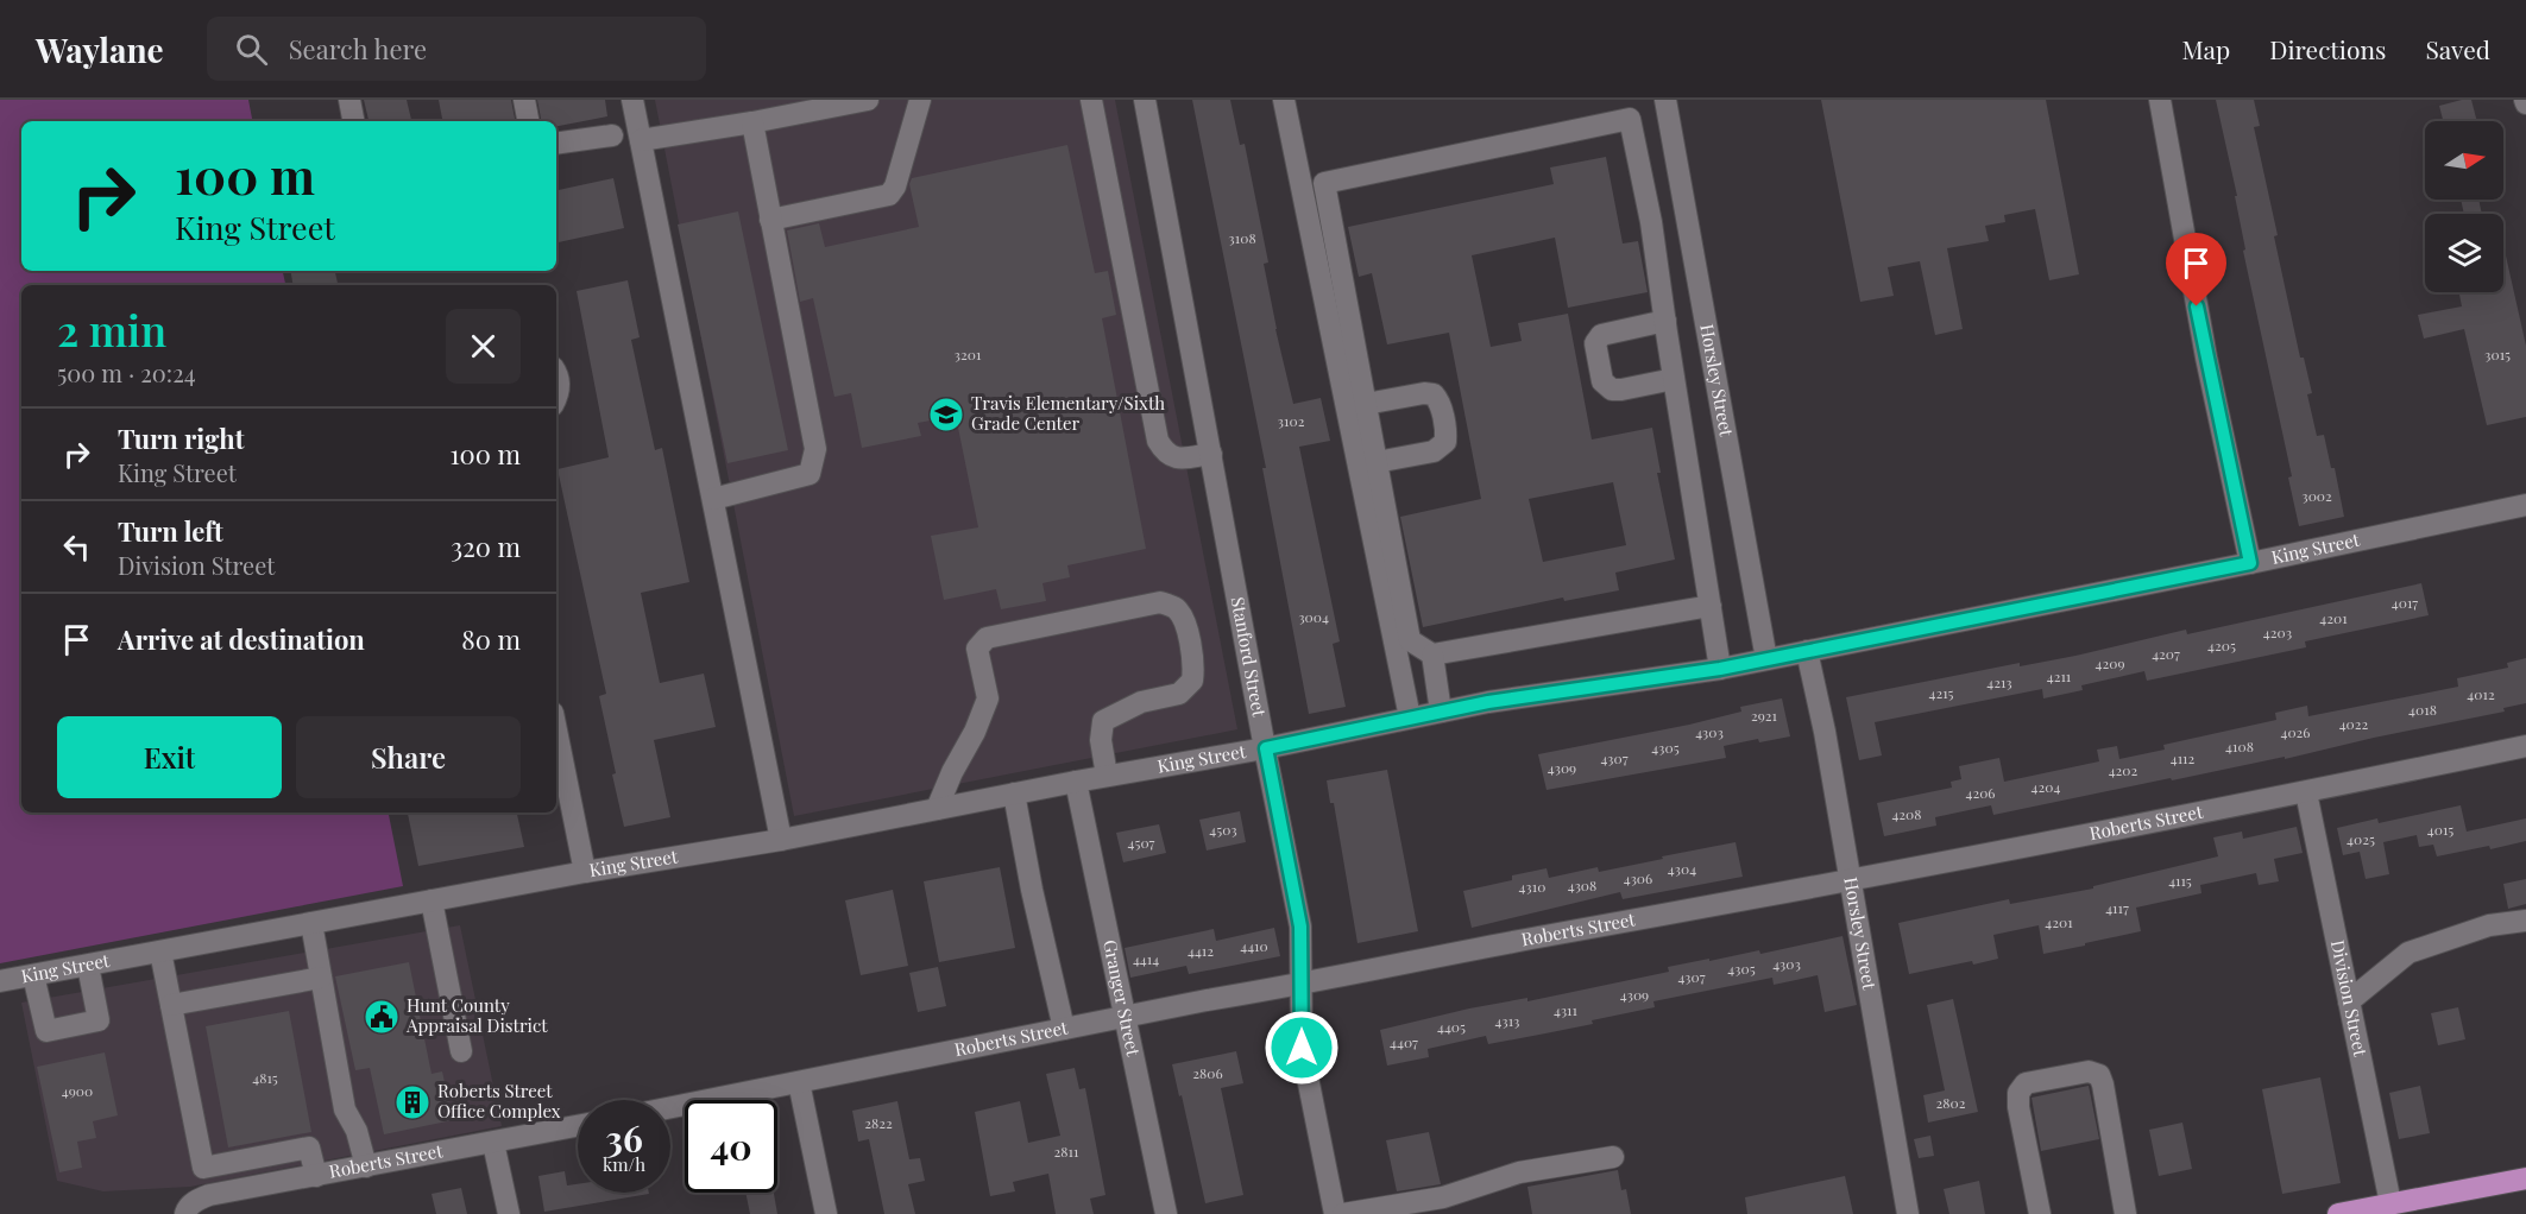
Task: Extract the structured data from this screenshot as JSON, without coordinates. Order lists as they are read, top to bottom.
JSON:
{
  "streets": {
    "street": [
      "Horsley Street",
      "King Street",
      "Stanford Street",
      "Roberts Street",
      "Granger Street",
      "Division Street"
    ]
  },
  "crossings": [
    ["Horsley Street", "King Street"],
    ["Horsley Street", "Roberts Street"],
    ["King Street", "Stanford Street"],
    ["King Street", "Granger Street"],
    ["Stanford Street", "Roberts Street"],
    ["Roberts Street", "Granger Street"],
    ["Roberts Street", "Division Street"]
  ],
  "places": {
    "school or university": ["Travis Elementary/Sixth Grade Center"],
    "public building": ["Hunt County Appraisal District"],
    "building": ["Roberts Street Office Complex"]
  },
  "house_numbers": [
    "3108",
    "3201",
    "3015",
    "3102",
    "3002",
    "4017",
    "3004",
    "4201",
    "4203",
    "4205",
    "4207",
    "4209",
    "4211",
    "4213",
    "4215",
    "4012",
    "4018",
    "2921",
    "4022",
    "4303",
    "4026",
    "4108",
    "4305",
    "4307",
    "4112",
    "4309",
    "4202",
    "4204",
    "4206",
    "4208",
    "4503",
    "4015",
    "4025",
    "4507",
    "4304",
    "4306",
    "4115",
    "4308",
    "4310",
    "4117",
    "4201",
    "4410",
    "4412",
    "4414",
    "4303",
    "4305",
    "4307",
    "4309",
    "4311",
    "4313",
    "4405",
    "4407",
    "2806",
    "4815",
    "4900",
    "2802",
    "2822",
    "2811"
  ],
  "north": "right",
  "page": {
    "header": "Waylane",
    "search": "Search here",
    "nav": ["Map", "Directions", "Saved"],
    "turn": ["100 m", "King Street"],
    "heading": ["2 min", "500 m · 20:24"],
    "list": [
      {
        "name": "Turn right",
        "note": "King Street",
        "value": "100 m"
      },
      {
        "name": "Turn left",
        "note": "Division Street",
        "value": "320 m"
      },
      {
        "name": "Arrive at destination",
        "value": "80 m"
      }
    ],
    "buttons": ["Exit", "Share"],
    "speed": "36 km/h",
    "limit": "40"
  }
}
